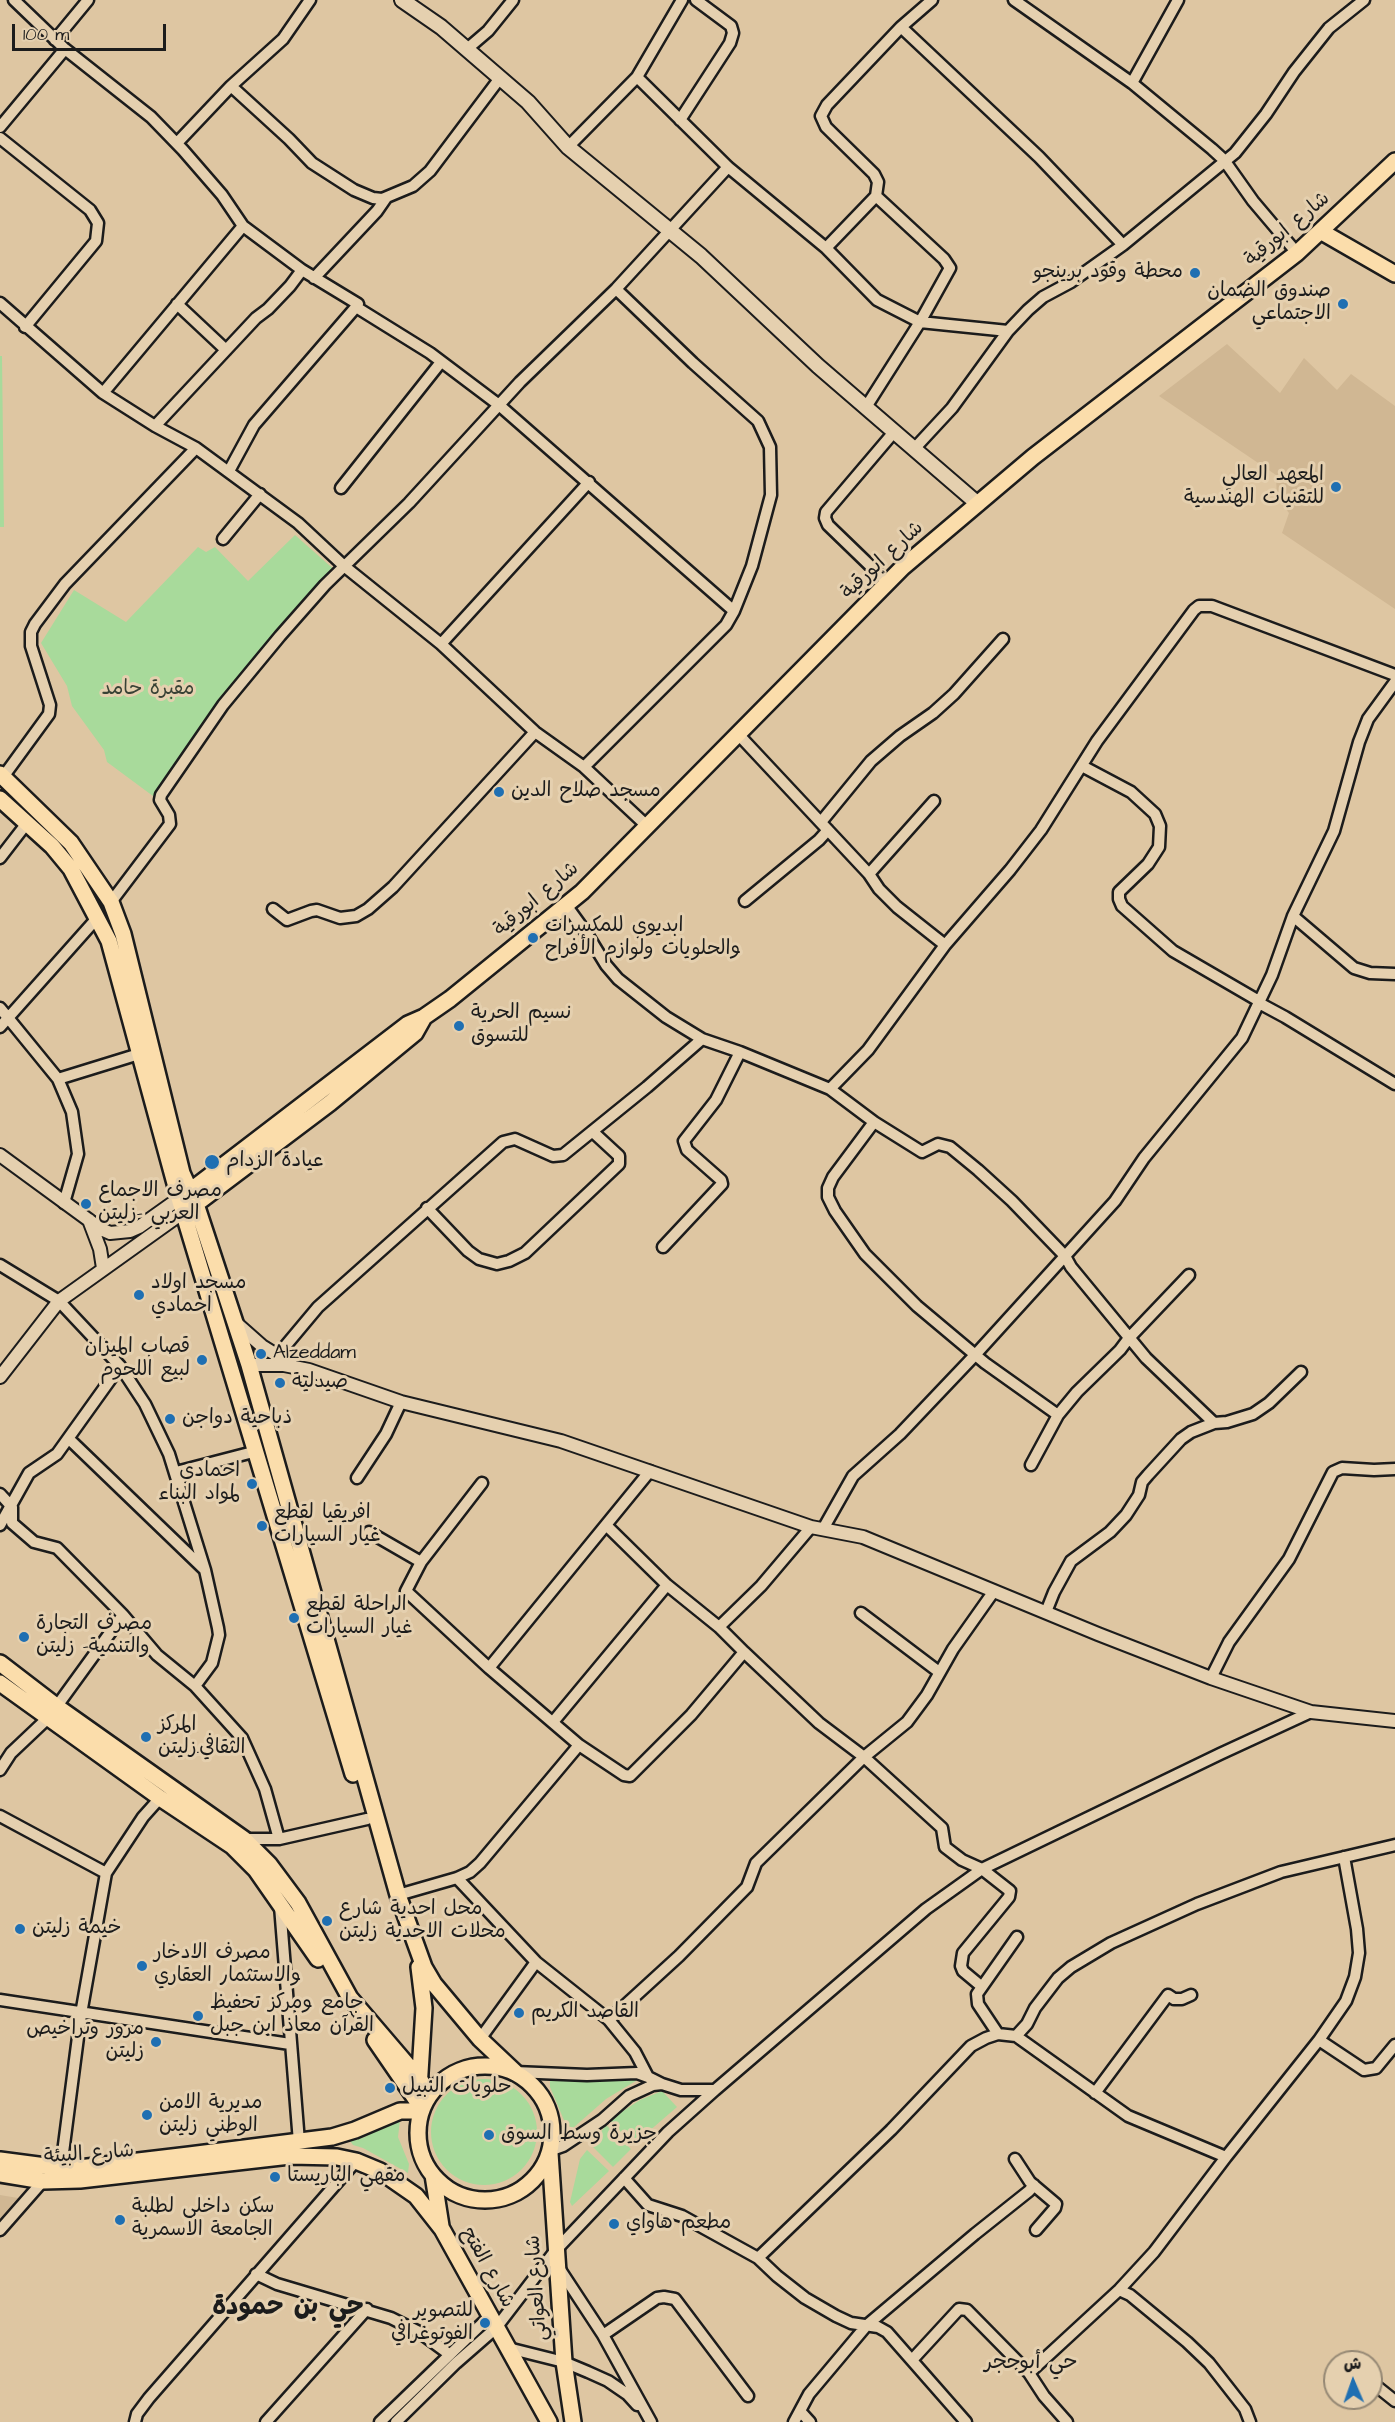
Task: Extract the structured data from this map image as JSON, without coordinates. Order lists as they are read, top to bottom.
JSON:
{
  "streets": {
    "main road": [
      "شارع ابورقية",
      "شارع البيئة",
      "شارع الفتح",
      "شارع العواتي"
    ]
  },
  "crossings": [
    ["شارع البيئة", "شارع الفتح"],
    ["شارع البيئة", "شارع العواتي"]
  ],
  "districts": ["حي بن حمودة", "حي أبوحجر"],
  "parks": ["مقبرة حامد"],
  "places": [
    "محطة وقود برينجو",
    "صندوق الضمان الاجتماعي",
    "المعهد العالي للتقنيات الهندسية",
    "مسجد صلاح الدين",
    "ابديوي للمكسرات والحلويات ولوازم الأفراح",
    "نسيم الحرية للتسوق",
    "عيادة الزدام",
    "مصرف الاجماع العربي -زليتن",
    "مسجد اولاد احمادي",
    "Alzeddam",
    "قصاب الميزان لبيع اللحوم",
    "صيدلية",
    "ذباحية دواجن",
    "احمادي لمواد البناء",
    "افريقيا لقطع غيار السيارات",
    "الراحلة لقطع غيار السيارات",
    "مصرف التجارة والتنمية- زليتن",
    "المركز الثقافي.زليتن",
    "محل احدية شارع محلات الاحدية زليتن",
    "خيمة زليتن",
    "مصرف اﻻدخار واﻻستثمار العقاري",
    "القاصد الكريم",
    "جامع ومركز تحفيظ القرآن معاذ ابن جبل",
    "مرور وتراخيص زليتن",
    "حلويات النبيل",
    "مديرية الامن الوطني زليتن",
    "جزيرة وسط السوق",
    "مقهي الباريستا",
    "سكن داخلي لطلبة الجامعة اﻻسمرية",
    "مطعم هاواي",
    "للتصوير الفوتوغرافي"
  ],
  "scale_bar": "100 m",
  "north": "top"
}
